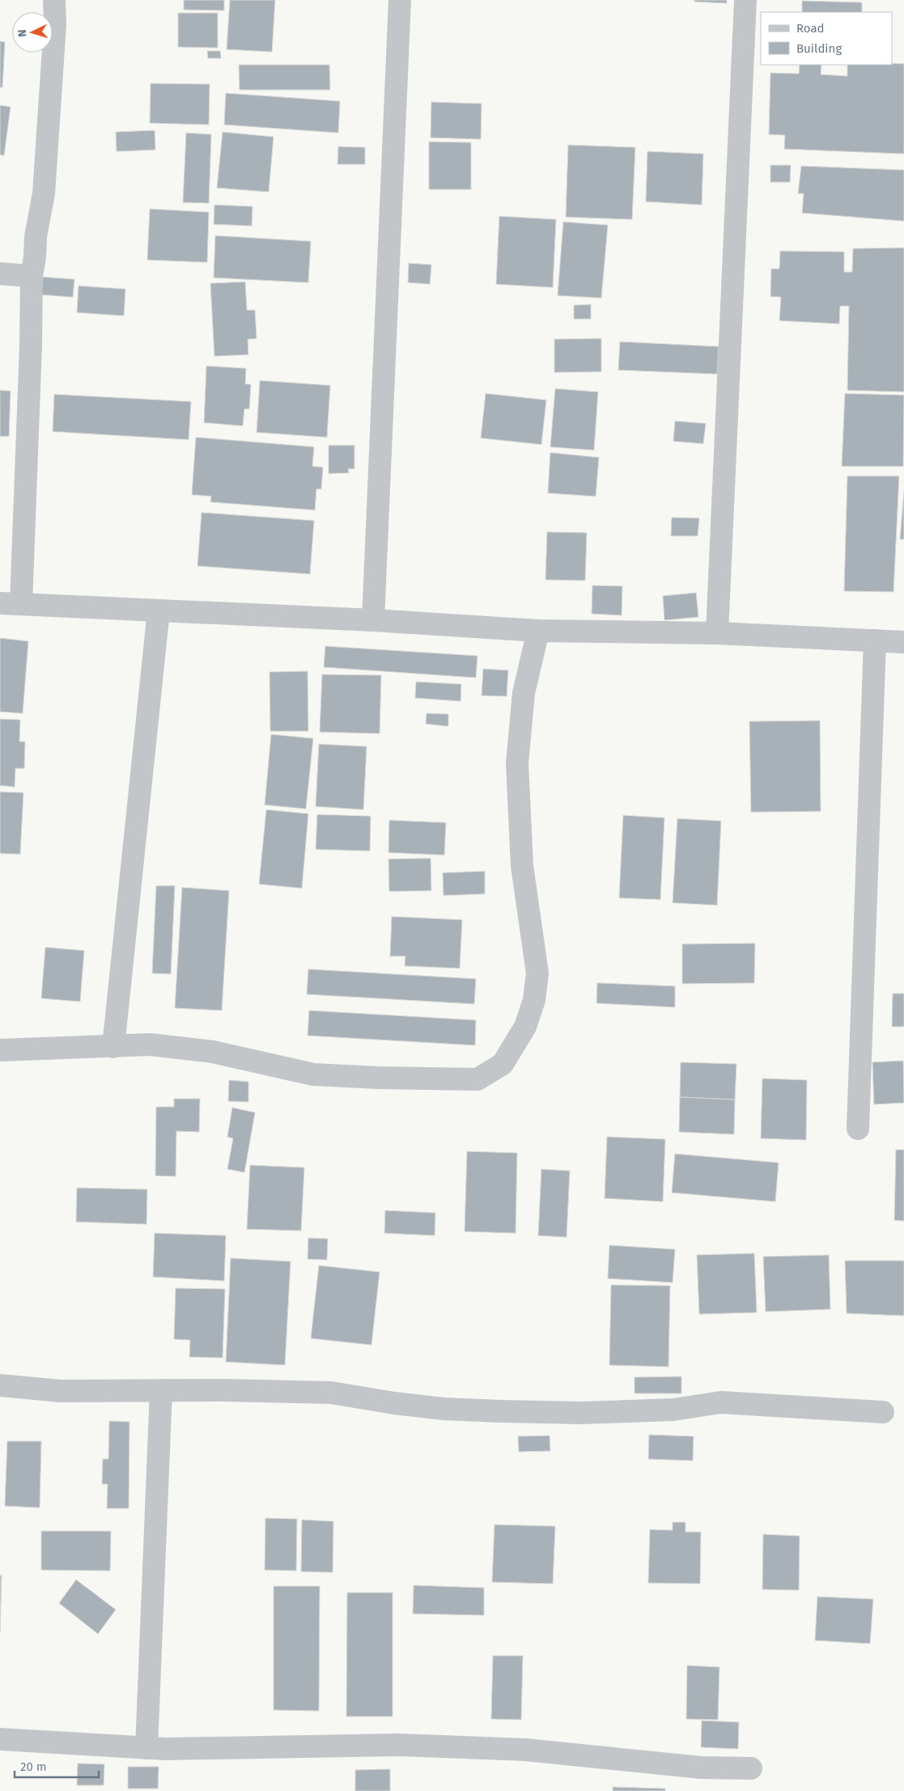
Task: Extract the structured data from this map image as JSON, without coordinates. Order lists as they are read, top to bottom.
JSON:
{
  "legend": ["Road", "Building"],
  "scale_bar": "20 m",
  "north": "left"
}
